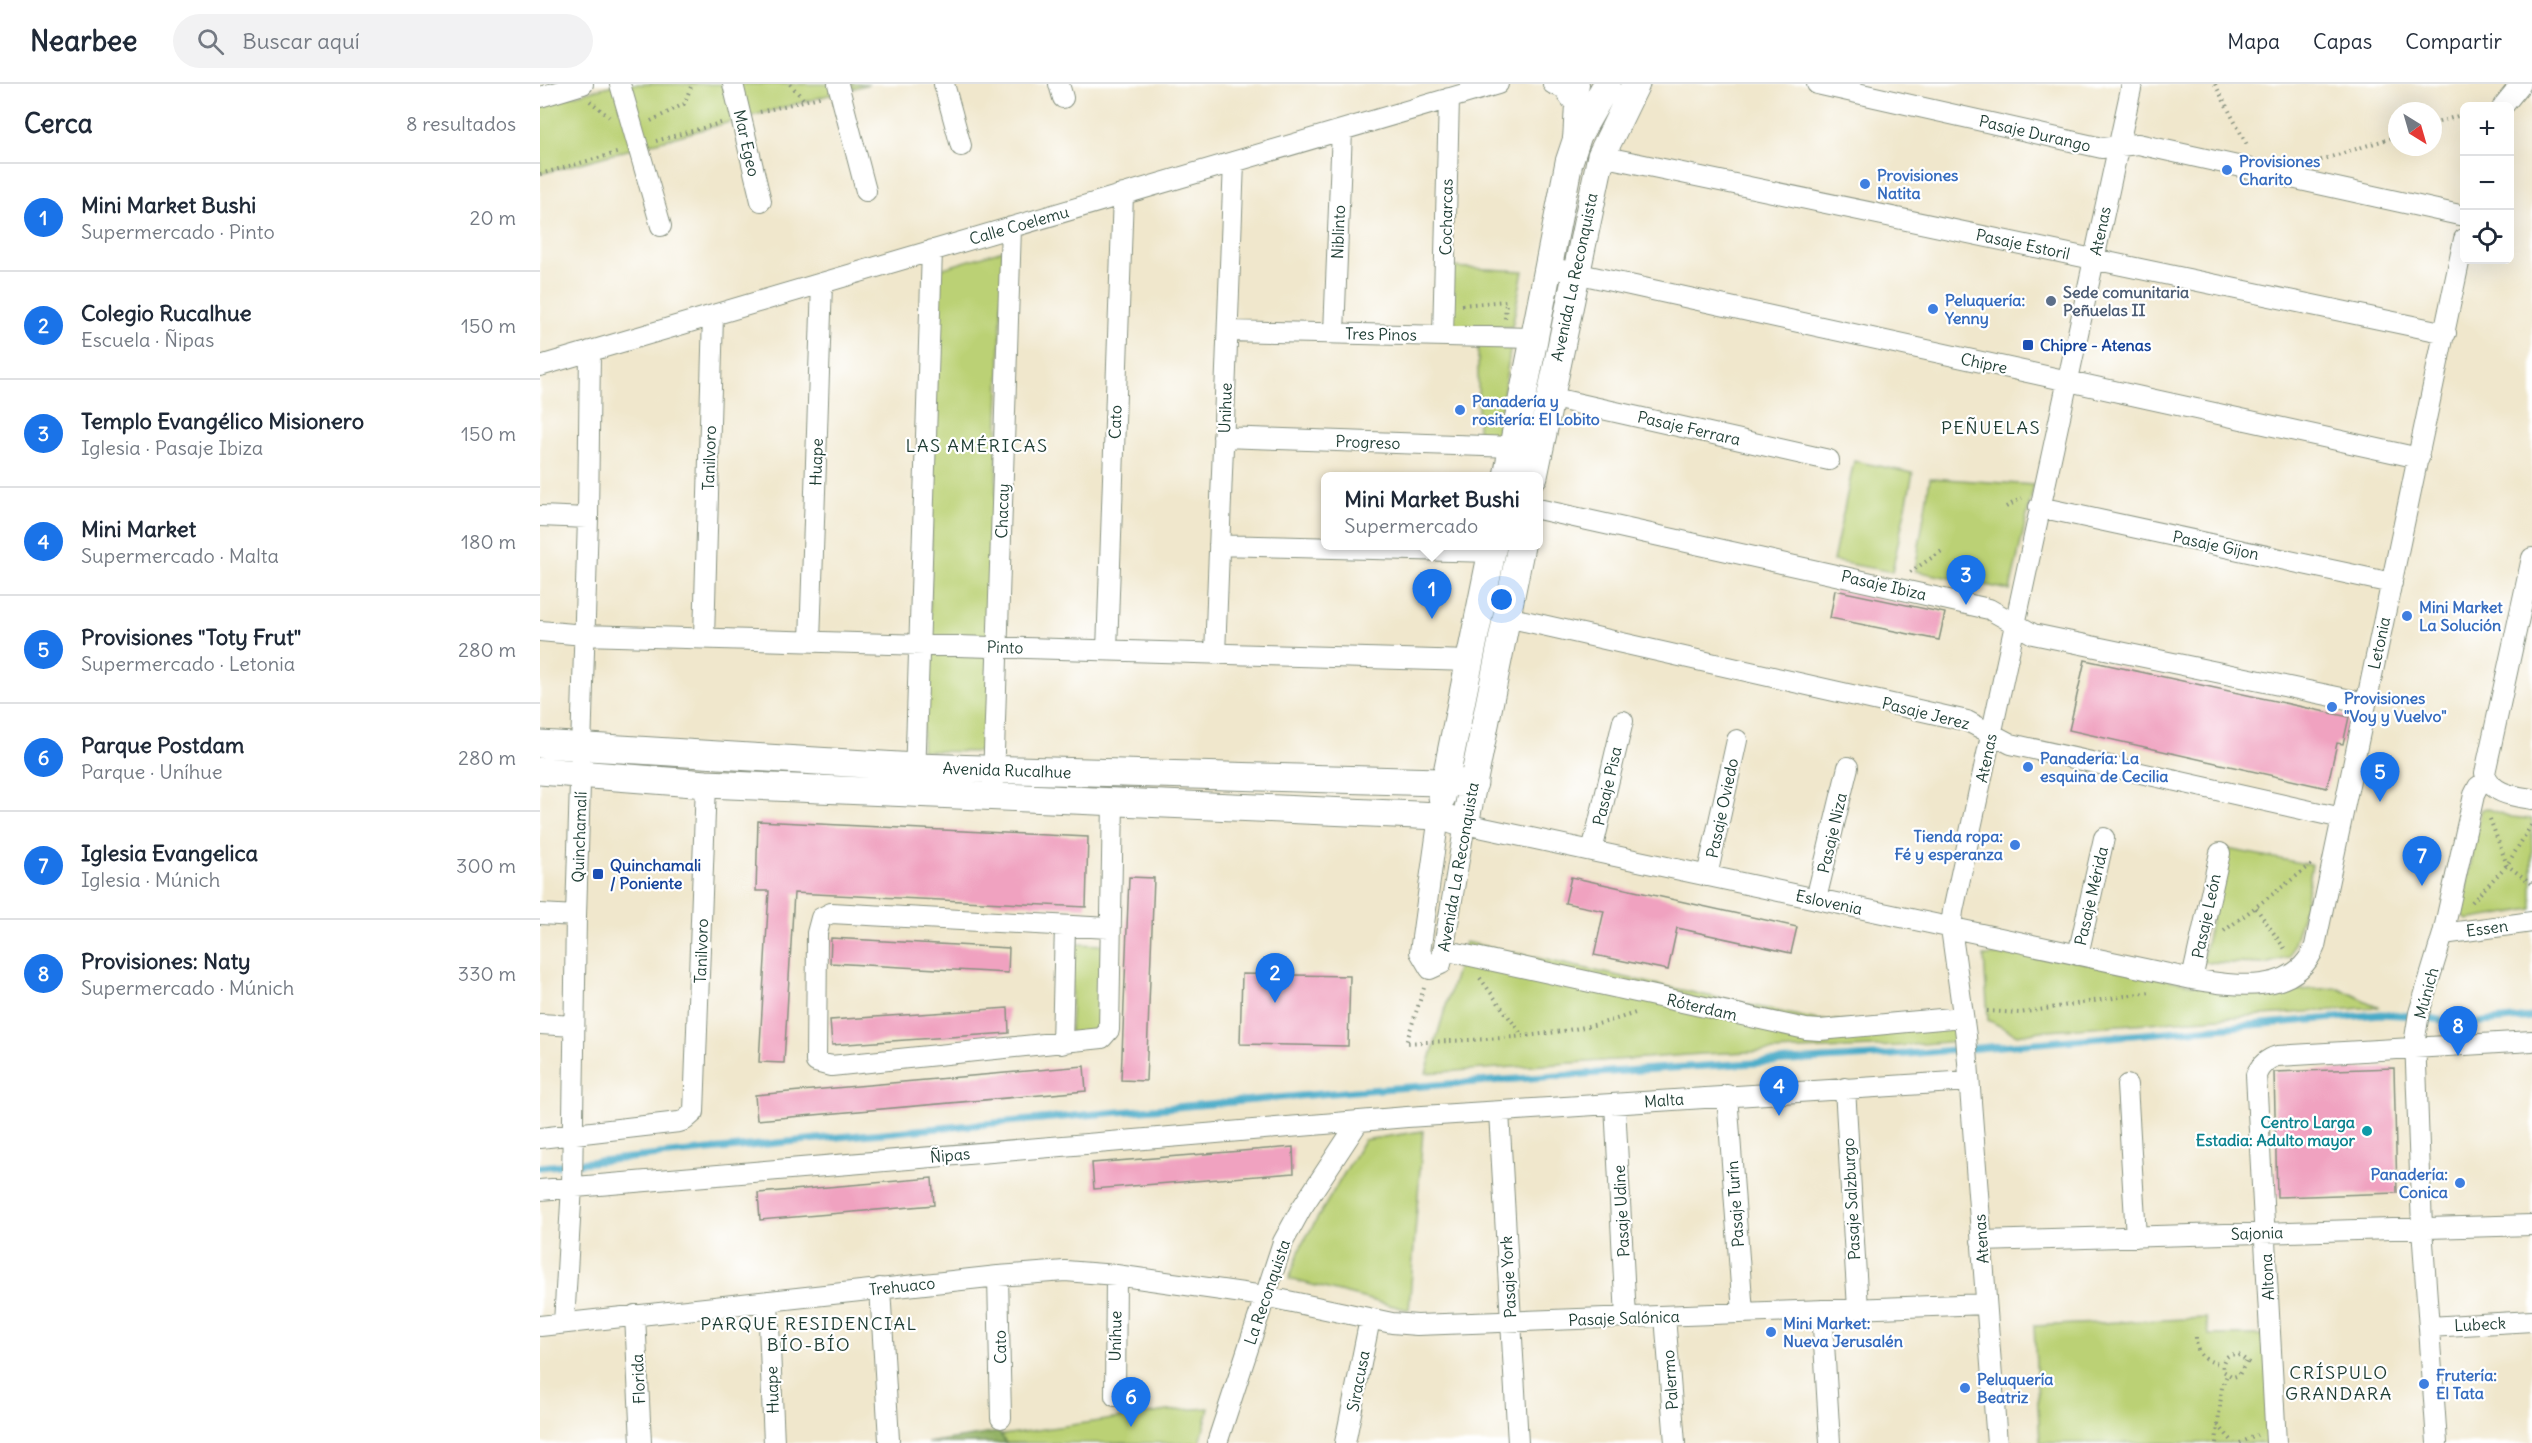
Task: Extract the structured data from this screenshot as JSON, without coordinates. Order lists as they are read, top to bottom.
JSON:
{
  "streets": {
    "street": [
      "Pasaje Durango",
      "Mar Egeo",
      "Cocharcas",
      "Calle Coelemu",
      "Atenas",
      "Niblinto",
      "Pasaje Estoril",
      "Avenida La Reconquista",
      "Tres Pinos",
      "Chipre",
      "Unihue",
      "Cato",
      "Pasaje Ferrara",
      "Progreso",
      "Tanilvoro",
      "Huape",
      "Chacay",
      "Pasaje Gijon",
      "Pasaje Ibiza",
      "Letonia",
      "Pinto",
      "Pasaje Jerez",
      "Avenida Rucalhue",
      "Pasaje Pisa",
      "Pasaje Oviedo",
      "Pasaje Niza",
      "Quinchamalí",
      "Pasaje Mérida",
      "Eslovenia",
      "Pasaje León",
      "Essen",
      "Múnich",
      "Róterdam",
      "Malta",
      "Ñipas",
      "Pasaje Salzburgo",
      "Pasaje Turín",
      "Pasaje Udine",
      "Sajonia",
      "Pasaje York",
      "Altona",
      "Trehuaco",
      "La Reconquista",
      "Pasaje Salónica",
      "Lubeck",
      "Uníhue",
      "Florida",
      "Palermo",
      "Siracusa"
    ]
  },
  "crossings": [
    ["Pasaje Durango", "Atenas"],
    ["Cocharcas", "Calle Coelemu"],
    ["Cocharcas", "Tres Pinos"],
    ["Calle Coelemu", "Niblinto"],
    ["Calle Coelemu", "Unihue"],
    ["Calle Coelemu", "Cato"],
    ["Calle Coelemu", "Tanilvoro"],
    ["Calle Coelemu", "Huape"],
    ["Calle Coelemu", "Chacay"],
    ["Calle Coelemu", "Quinchamalí"],
    ["Atenas", "Pasaje Estoril"],
    ["Atenas", "Chipre"],
    ["Atenas", "Pasaje Gijon"],
    ["Atenas", "Pasaje Ibiza"],
    ["Atenas", "Pasaje Jerez"],
    ["Atenas", "Eslovenia"],
    ["Atenas", "Róterdam"],
    ["Atenas", "Malta"],
    ["Atenas", "Sajonia"],
    ["Atenas", "Pasaje Salónica"],
    ["Niblinto", "Tres Pinos"],
    ["Pasaje Estoril", "Avenida La Reconquista"],
    ["Pasaje Estoril", "Letonia"],
    ["Avenida La Reconquista", "Tres Pinos"],
    ["Avenida La Reconquista", "Chipre"],
    ["Avenida La Reconquista", "Pasaje Ferrara"],
    ["Avenida La Reconquista", "Progreso"],
    ["Avenida La Reconquista", "Pinto"],
    ["Avenida La Reconquista", "Pasaje Jerez"],
    ["Avenida La Reconquista", "Avenida Rucalhue"],
    ["Avenida La Reconquista", "Eslovenia"],
    ["Avenida La Reconquista", "Róterdam"],
    ["Tres Pinos", "Unihue"],
    ["Chipre", "Letonia"],
    ["Unihue", "Progreso"],
    ["Unihue", "Pinto"],
    ["Cato", "Pinto"],
    ["Cato", "Trehuaco"],
    ["Tanilvoro", "Pinto"],
    ["Tanilvoro", "Avenida Rucalhue"],
    ["Tanilvoro", "Quinchamalí"],
    ["Huape", "Pinto"],
    ["Huape", "Trehuaco"],
    ["Chacay", "Pinto"],
    ["Chacay", "Avenida Rucalhue"],
    ["Pasaje Gijon", "Letonia"],
    ["Pasaje Ibiza", "Letonia"],
    ["Letonia", "Pasaje Jerez"],
    ["Letonia", "Eslovenia"],
    ["Letonia", "Pasaje León"],
    ["Pinto", "Quinchamalí"],
    ["Avenida Rucalhue", "Quinchamalí"],
    ["Avenida Rucalhue", "Eslovenia"],
    ["Pasaje Pisa", "Eslovenia"],
    ["Pasaje Oviedo", "Eslovenia"],
    ["Pasaje Niza", "Eslovenia"],
    ["Quinchamalí", "Ñipas"],
    ["Quinchamalí", "Trehuaco"],
    ["Pasaje Mérida", "Eslovenia"],
    ["Eslovenia", "Pasaje León"],
    ["Essen", "Múnich"],
    ["Múnich", "Sajonia"],
    ["Múnich", "Altona"],
    ["Múnich", "Lubeck"],
    ["Malta", "Ñipas"],
    ["Malta", "Pasaje Salzburgo"],
    ["Malta", "Pasaje Turín"],
    ["Malta", "Pasaje Udine"],
    ["Malta", "Pasaje York"],
    ["Malta", "La Reconquista"],
    ["Ñipas", "La Reconquista"],
    ["Pasaje Salzburgo", "Pasaje Salónica"],
    ["Pasaje Turín", "Pasaje Salónica"],
    ["Pasaje Udine", "Pasaje Salónica"],
    ["Sajonia", "Altona"],
    ["Pasaje York", "Pasaje Salónica"],
    ["Trehuaco", "La Reconquista"],
    ["Trehuaco", "Pasaje Salónica"],
    ["Trehuaco", "Uníhue"],
    ["Trehuaco", "Florida"],
    ["La Reconquista", "Pasaje Salónica"],
    ["Pasaje Salónica", "Palermo"],
    ["Pasaje Salónica", "Siracusa"]
  ],
  "districts": [
    "PEÑUELAS",
    "LAS AMÉRICAS",
    "PARQUE RESIDENCIAL BÍO-BÍO",
    "CRÍSPULO GRANDARA"
  ],
  "places": {
    "other": [
      "Provisiones Charito",
      "Provisiones Natita",
      "Sede comunitaria Peñuelas II",
      "Peluquería: Yenny",
      "Panadería y rositería: El Lobito",
      "Mini Market La Solución",
      "Provisiones \"Voy y Vuelvo\"",
      "Panadería: La esquina de Cecilia",
      "Tienda ropa: Fé y esperanza",
      "Centro Larga Estadia: Adulto mayor",
      "Panadería: Conica",
      "Mini Market: Nueva Jerusalén",
      "Frutería: El Tata",
      "Peluquería Beatriz"
    ],
    "transit": ["Chipre - Atenas", "Quinchamali / Poniente"]
  },
  "north": "bottom right",
  "page": {
    "header": "Nearbee",
    "search": "Buscar aquí",
    "nav": ["Mapa", "Capas", "Compartir"],
    "heading": ["Cerca", "8 resultados"],
    "map_buttons": ["+", "−"],
    "list": [
      {
        "mark": "1",
        "name": "Mini Market Bushi",
        "note": "Supermercado · Pinto",
        "value": "20 m"
      },
      {
        "mark": "2",
        "name": "Colegio Rucalhue",
        "note": "Escuela · Ñipas",
        "value": "150 m"
      },
      {
        "mark": "3",
        "name": "Templo Evangélico Misionero",
        "note": "Iglesia · Pasaje Ibiza",
        "value": "150 m"
      },
      {
        "mark": "4",
        "name": "Mini Market",
        "note": "Supermercado · Malta",
        "value": "180 m"
      },
      {
        "mark": "5",
        "name": "Provisiones \"Toty Frut\"",
        "note": "Supermercado · Letonia",
        "value": "280 m"
      },
      {
        "mark": "6",
        "name": "Parque Postdam",
        "note": "Parque · Uníhue",
        "value": "280 m"
      },
      {
        "mark": "7",
        "name": "Iglesia Evangelica",
        "note": "Iglesia · Múnich",
        "value": "300 m"
      },
      {
        "mark": "8",
        "name": "Provisiones: Naty",
        "note": "Supermercado · Múnich",
        "value": "330 m"
      }
    ],
    "popup": ["Mini Market Bushi", "Supermercado"],
    "pins": [
      "3",
      "1",
      "5",
      "7",
      "2",
      "8",
      "4",
      "6"
    ]
  }
}
